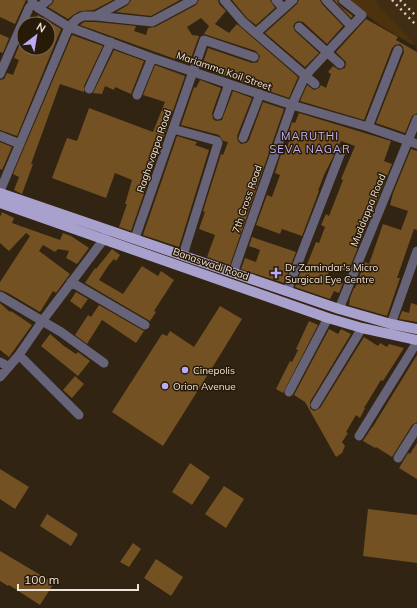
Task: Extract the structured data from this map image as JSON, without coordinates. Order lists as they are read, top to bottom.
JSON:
{
  "streets": {
    "main road": ["Banaswadi Road"],
    "street": [
      "Mariamma Koil Street",
      "Raghavappa Road",
      "7th Cross Road",
      "Muddappa Road"
    ]
  },
  "crossings": [
    ["Mariamma Koil Street", "Raghavappa Road"],
    ["Mariamma Koil Street", "7th Cross Road"],
    ["Mariamma Koil Street", "Muddappa Road"],
    ["Raghavappa Road", "Banaswadi Road"],
    ["7th Cross Road", "Banaswadi Road"],
    ["Muddappa Road", "Banaswadi Road"]
  ],
  "districts": ["MARUTHI SEVA NAGAR"],
  "places": {
    "health": ["Dr Zamindar's Micro Surgical Eye Centre"],
    "other": ["Cinepolis", "Orion Avenue"]
  },
  "scale_bar": "100 m",
  "north": "top right"
}
